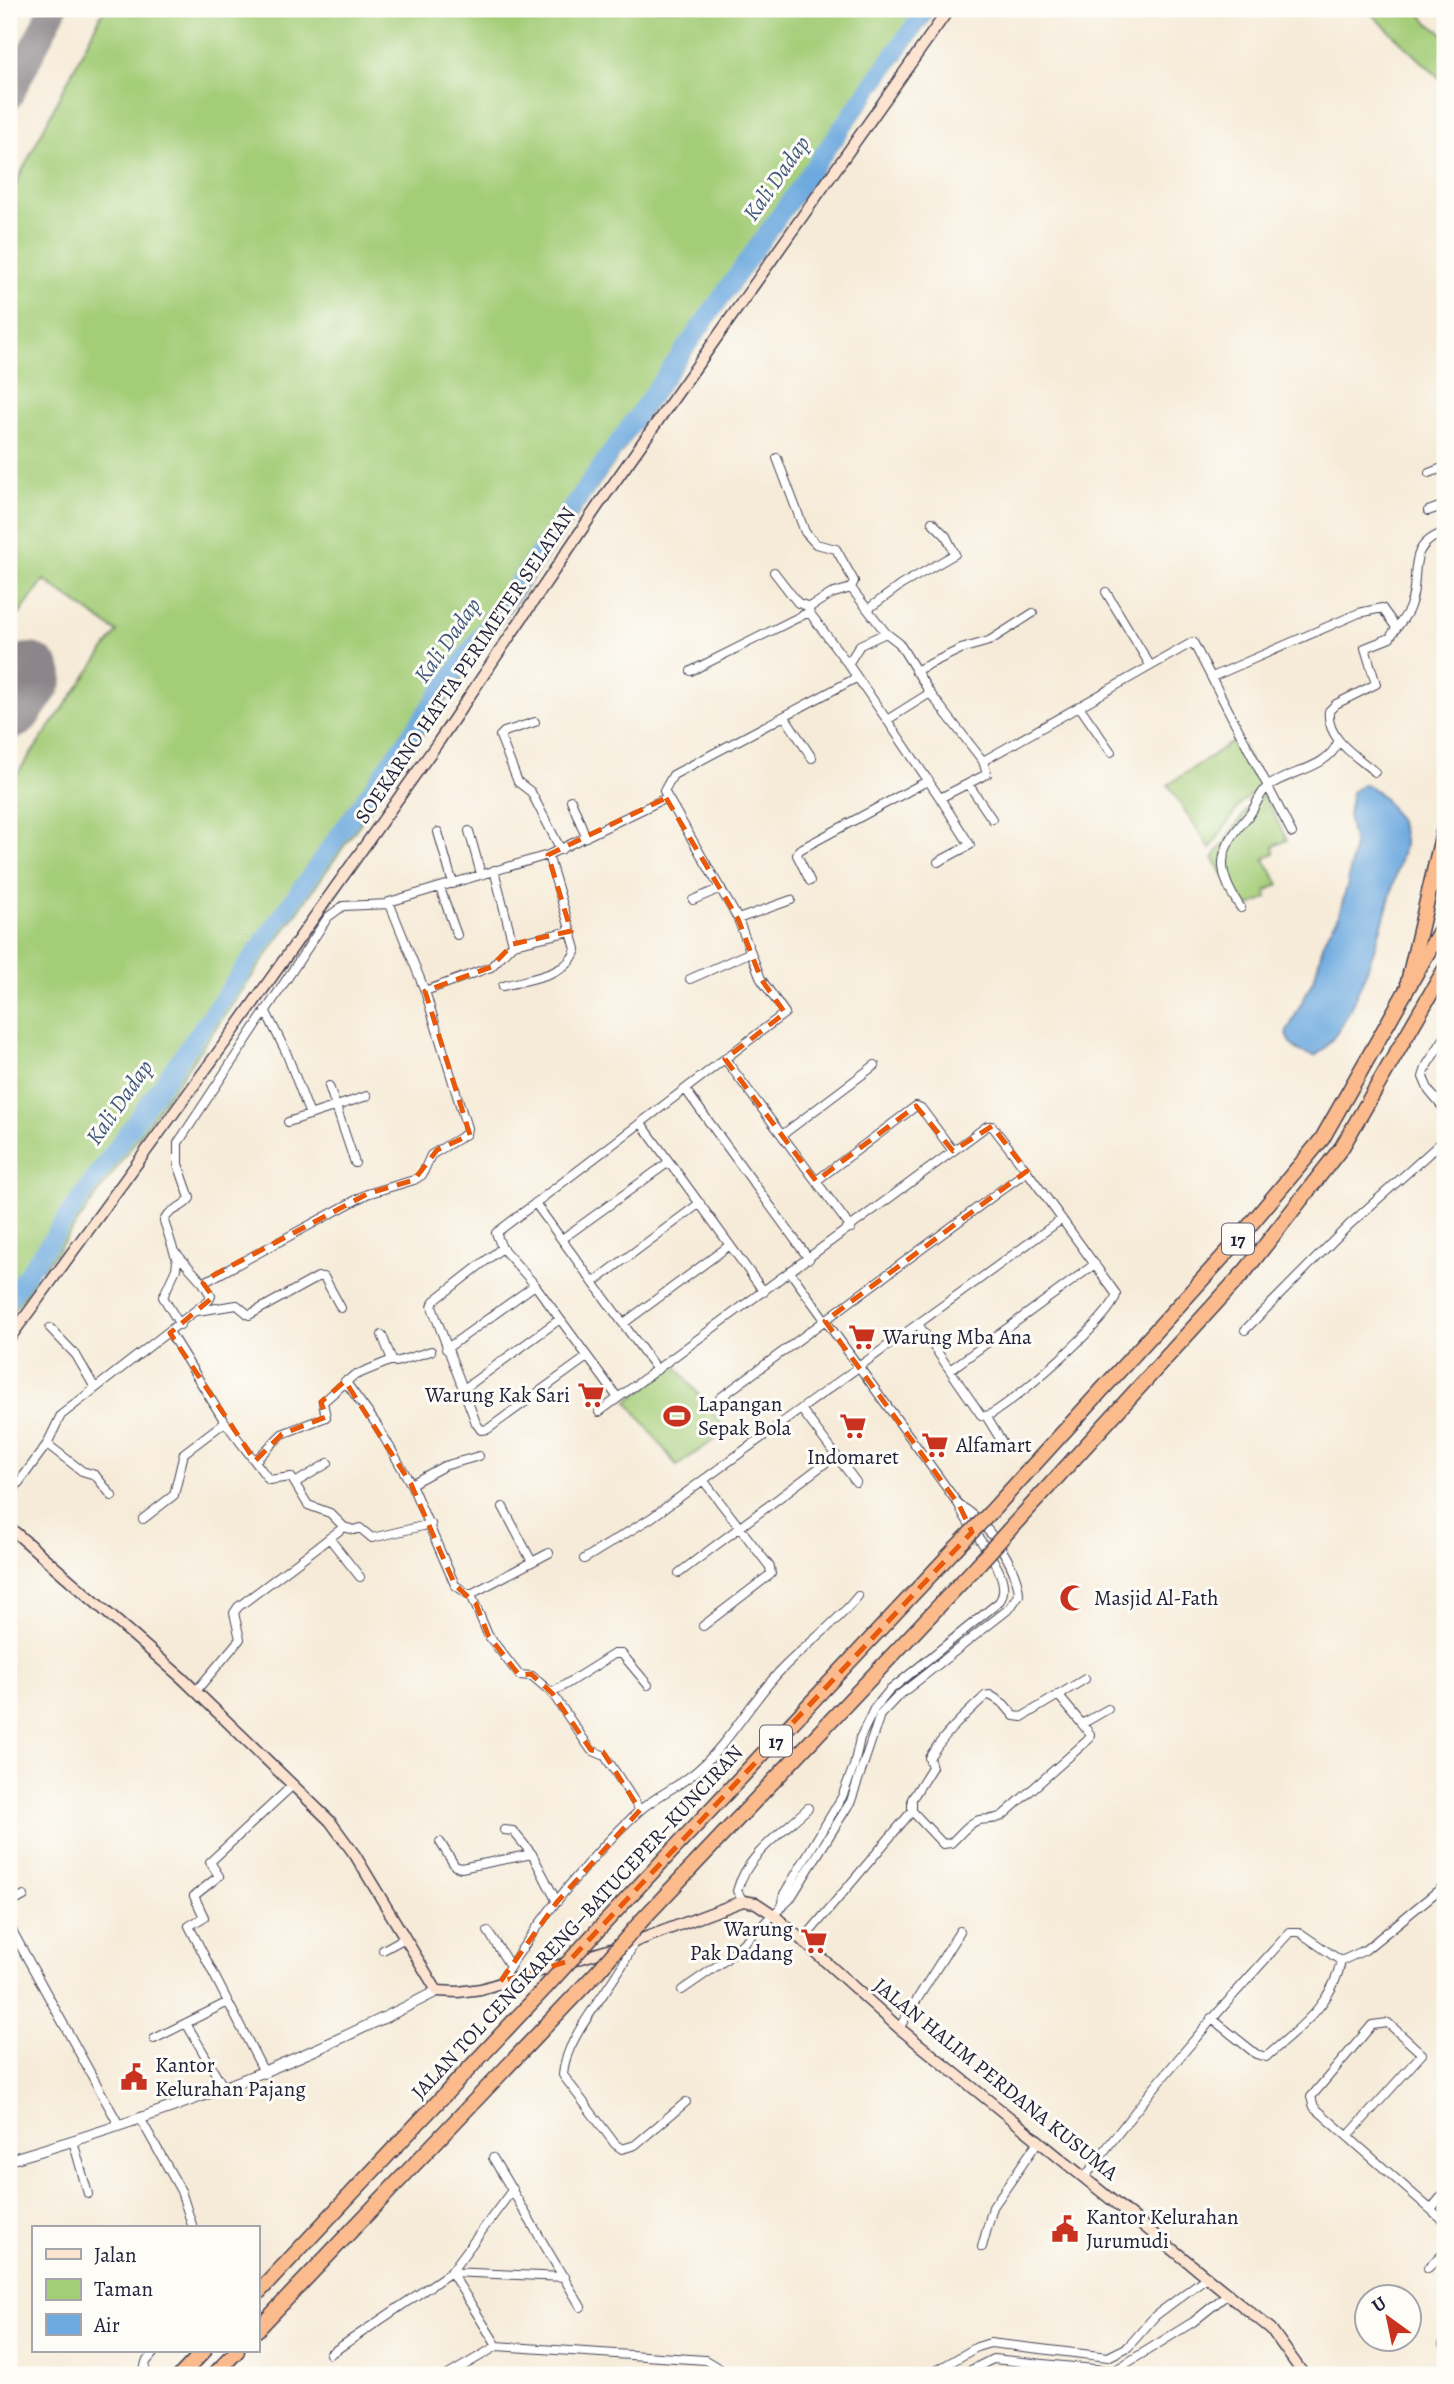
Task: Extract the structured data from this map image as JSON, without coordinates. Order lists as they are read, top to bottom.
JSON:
{
  "streets": {
    "highway": ["17", "JALAN TOL CENGKARENG–BATUCEPER–KUNCIRAN"],
    "main road": ["SOEKARNO HATTA PERIMETER SELATAN", "JALAN HALIM PERDANA KUSUMA"]
  },
  "water": ["Kali Dadap"],
  "places": {
    "supermarket": [
      "Warung Mba Ana",
      "Warung Kak Sari",
      "Indomaret",
      "Alfamart",
      "Warung Pak Dadang"
    ],
    "sports": ["Lapangan Sepak Bola"],
    "mosque": ["Masjid Al-Fath"],
    "public building": ["Kantor Kelurahan Pajang", "Kantor Kelurahan Jurumudi"]
  },
  "legend": ["Jalan", "Taman", "Air"],
  "north": "top left"
}
